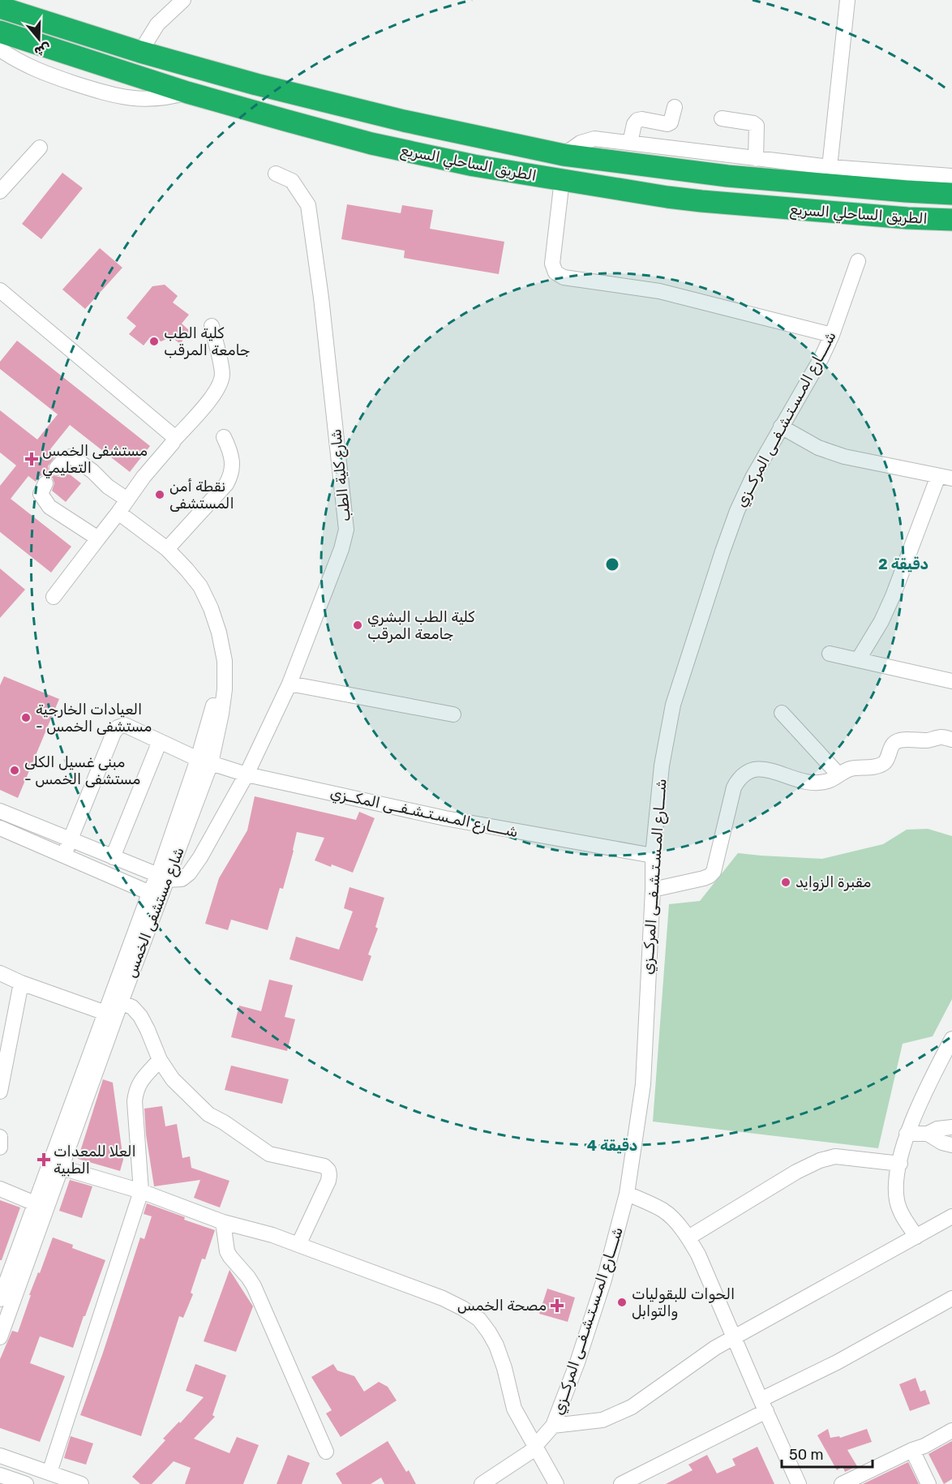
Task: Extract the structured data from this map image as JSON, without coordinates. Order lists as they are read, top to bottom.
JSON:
{
  "streets": {
    "highway": ["الطريق الساحلي السريع"],
    "street": [
      "شــــارع المـسـتـشـفــى المركــزي",
      "شارع كلية الطب",
      "شــــارع المـسـتـشـفــى المكــزي",
      "شارع مستشفى الخمس"
    ]
  },
  "crossings": [
    ["شــــارع المـسـتـشـفــى المركــزي", "شــــارع المـسـتـشـفــى المكــزي"],
    ["شارع كلية الطب", "شــــارع المـسـتـشـفــى المكــزي"],
    ["شارع كلية الطب", "شارع مستشفى الخمس"],
    ["شــــارع المـسـتـشـفــى المكــزي", "شارع مستشفى الخمس"]
  ],
  "places": {
    "other": [
      "كلية الطب جامعة المرقب",
      "نقطة أمن المستشفى",
      "كلية الطب البشري جامعة المرقب",
      "العيادات الخارجية - مستشفى الخمس",
      "مبنى غسيل الكلى - مستشفى الخمس",
      "مقبرة الزوايد",
      "الحوات للبقوليات والتوابل"
    ],
    "health": ["مستشفى الخمس التعليمي", "العلا للمعدات الطبية", "مصحة الخمس"]
  },
  "scale_bar": "50 m",
  "north": "bottom",
  "rings": ["2 دقيقة", "4 دقيقة"]
}
